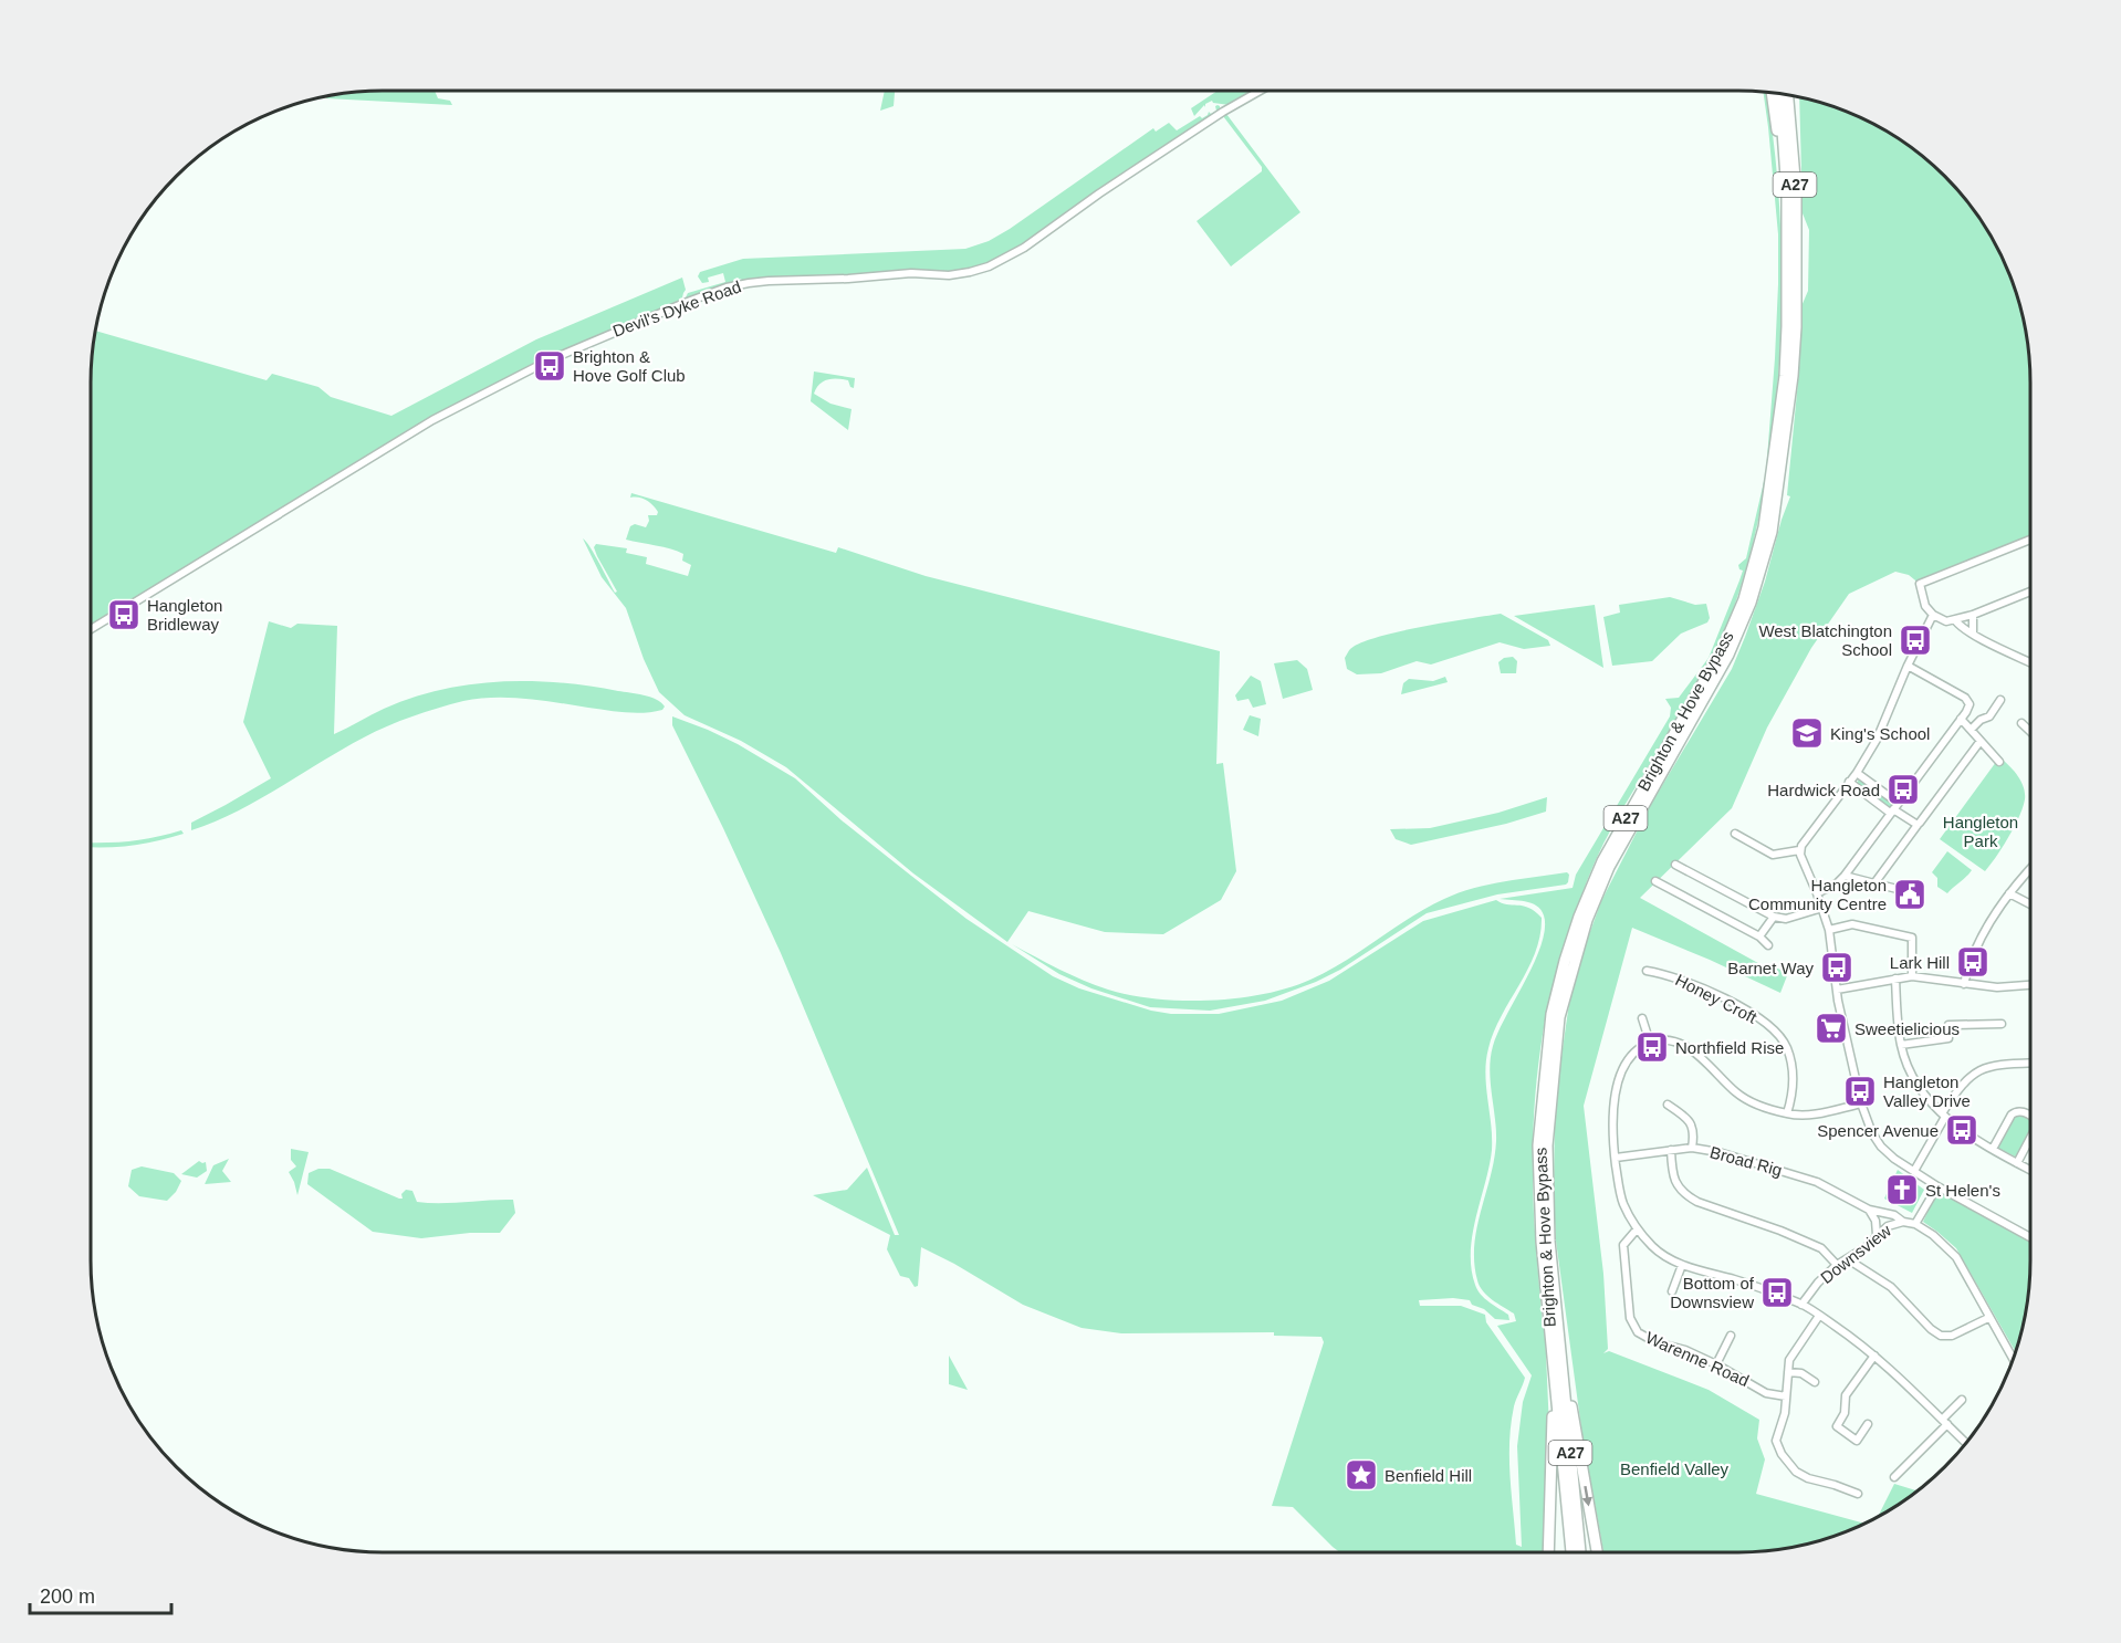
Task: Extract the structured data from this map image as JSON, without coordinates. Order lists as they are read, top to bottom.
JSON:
{
  "streets": {
    "highway": ["A27", "Brighton & Hove Bypass"],
    "street": [
      "Devil's Dyke Road",
      "Honey Croft",
      "Broad Rig",
      "Downsview",
      "Warenne Road"
    ]
  },
  "crossings": [
    ["A27", "Brighton & Hove Bypass"],
    ["Broad Rig", "Downsview"]
  ],
  "parks": ["Hangleton Park", "Benfield Valley"],
  "places": {
    "bus stop": [
      "Brighton & Hove Golf Club",
      "Hangleton Bridleway",
      "West Blatchington School",
      "Hardwick Road",
      "Lark Hill",
      "Barnet Way",
      "Northfield Rise",
      "Hangleton Valley Drive",
      "Spencer Avenue",
      "Bottom of Downsview"
    ],
    "school or university": ["King's School"],
    "public building": ["Hangleton Community Centre"],
    "supermarket": ["Sweetielicious"],
    "church": ["St Helen's"],
    "place": ["Benfield Hill"]
  },
  "scale_bar": "200 m"
}
